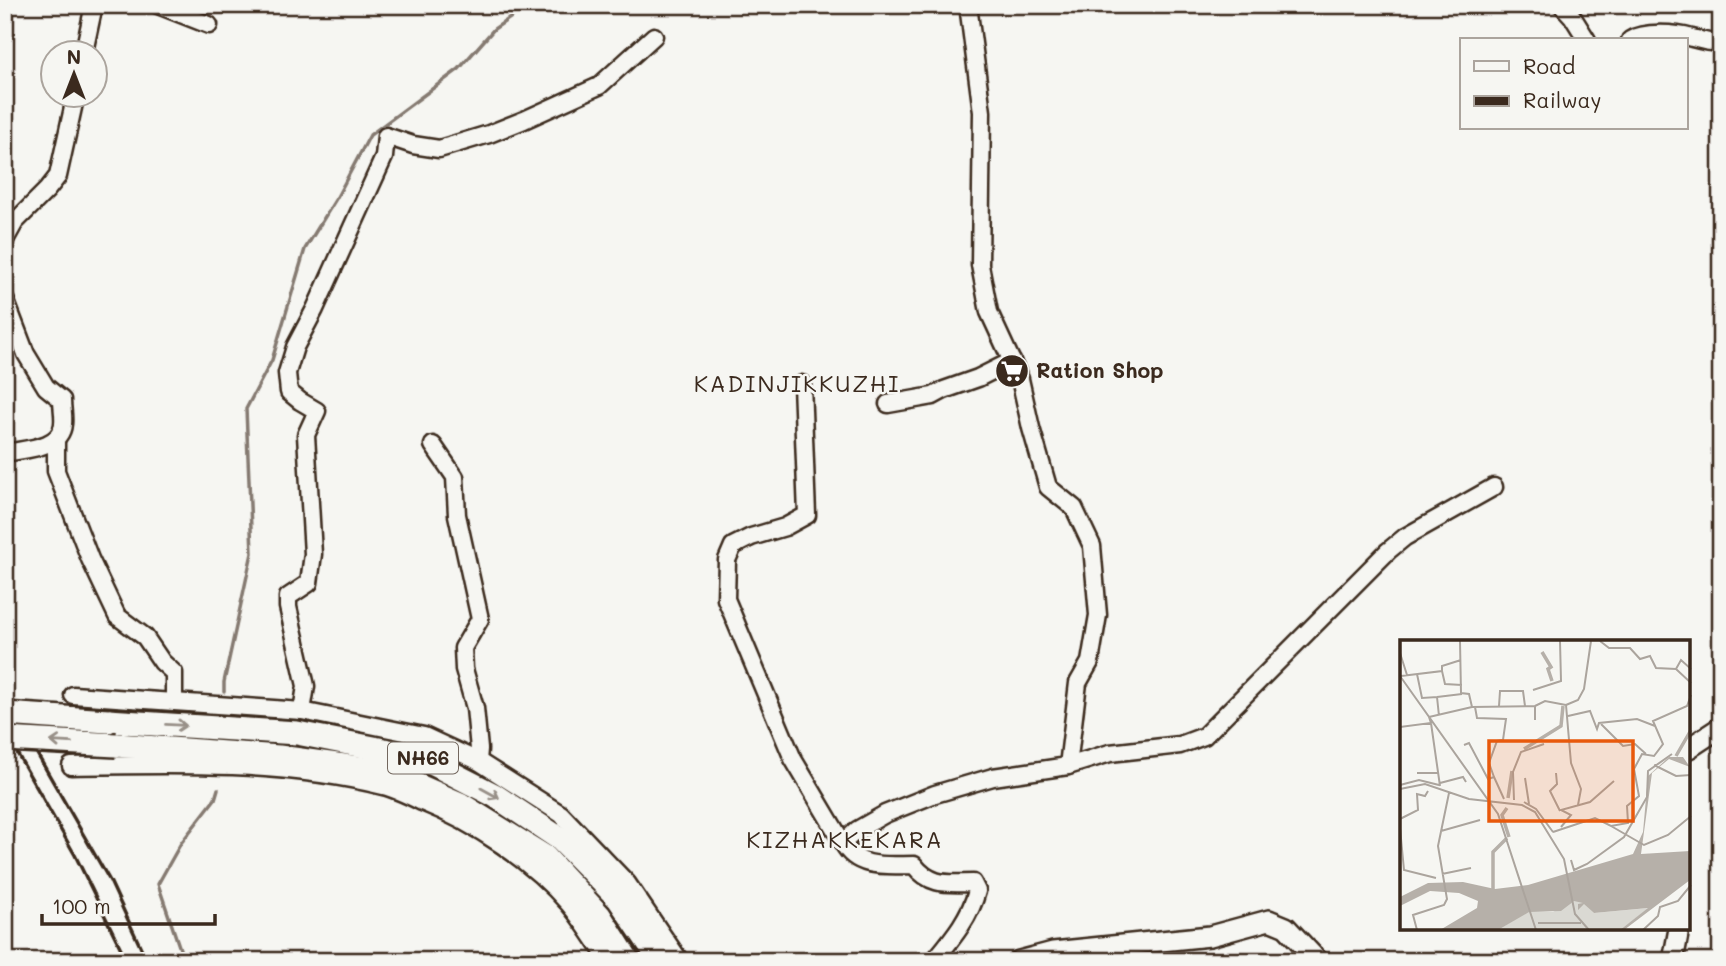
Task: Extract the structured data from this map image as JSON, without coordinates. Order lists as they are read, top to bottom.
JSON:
{
  "streets": {
    "highway": ["NH66"]
  },
  "districts": ["KADINJIKKUZHI", "KIZHAKKEKARA"],
  "places": {
    "supermarket": ["Ration Shop"]
  },
  "legend": ["Road", "Railway"],
  "scale_bar": "100 m",
  "north": "top"
}
